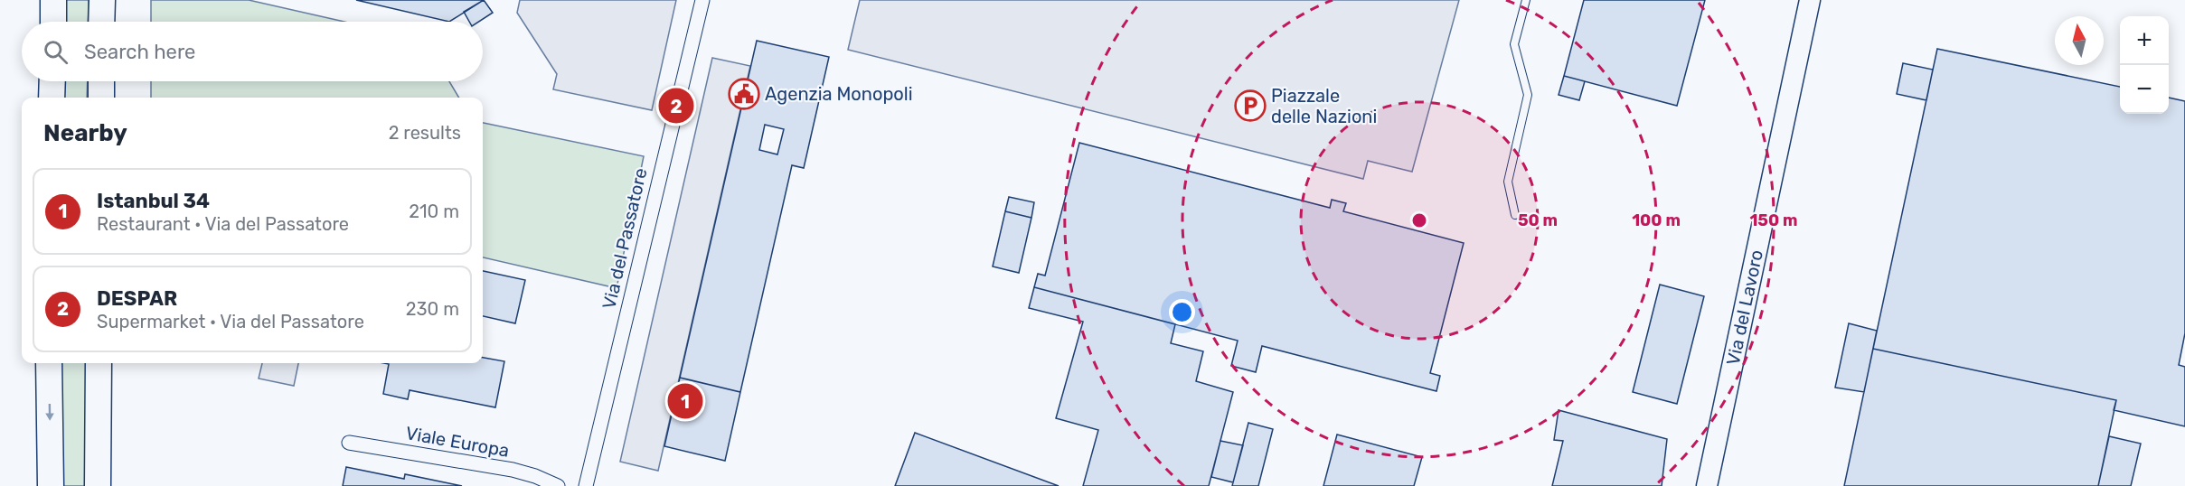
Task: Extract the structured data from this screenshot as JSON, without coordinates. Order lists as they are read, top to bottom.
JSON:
{
  "streets": {
    "main road": ["Via del Lavoro"],
    "street": ["Via del Passatore", "Viale Europa"]
  },
  "places": {
    "public building": ["Agenzia Monopoli"],
    "parking": ["Piazzale delle Nazioni"]
  },
  "north": "top",
  "page": {
    "map_buttons": ["+", "−"],
    "search": "Search here",
    "pins": ["2", "1"],
    "heading": ["Nearby", "2 results"],
    "list": [
      {
        "mark": "1",
        "name": "Istanbul 34",
        "note": "Restaurant · Via del Passatore",
        "value": "210 m"
      },
      {
        "mark": "2",
        "name": "DESPAR",
        "note": "Supermarket · Via del Passatore",
        "value": "230 m"
      }
    ]
  },
  "rings": ["50 m", "100 m", "150 m"]
}
